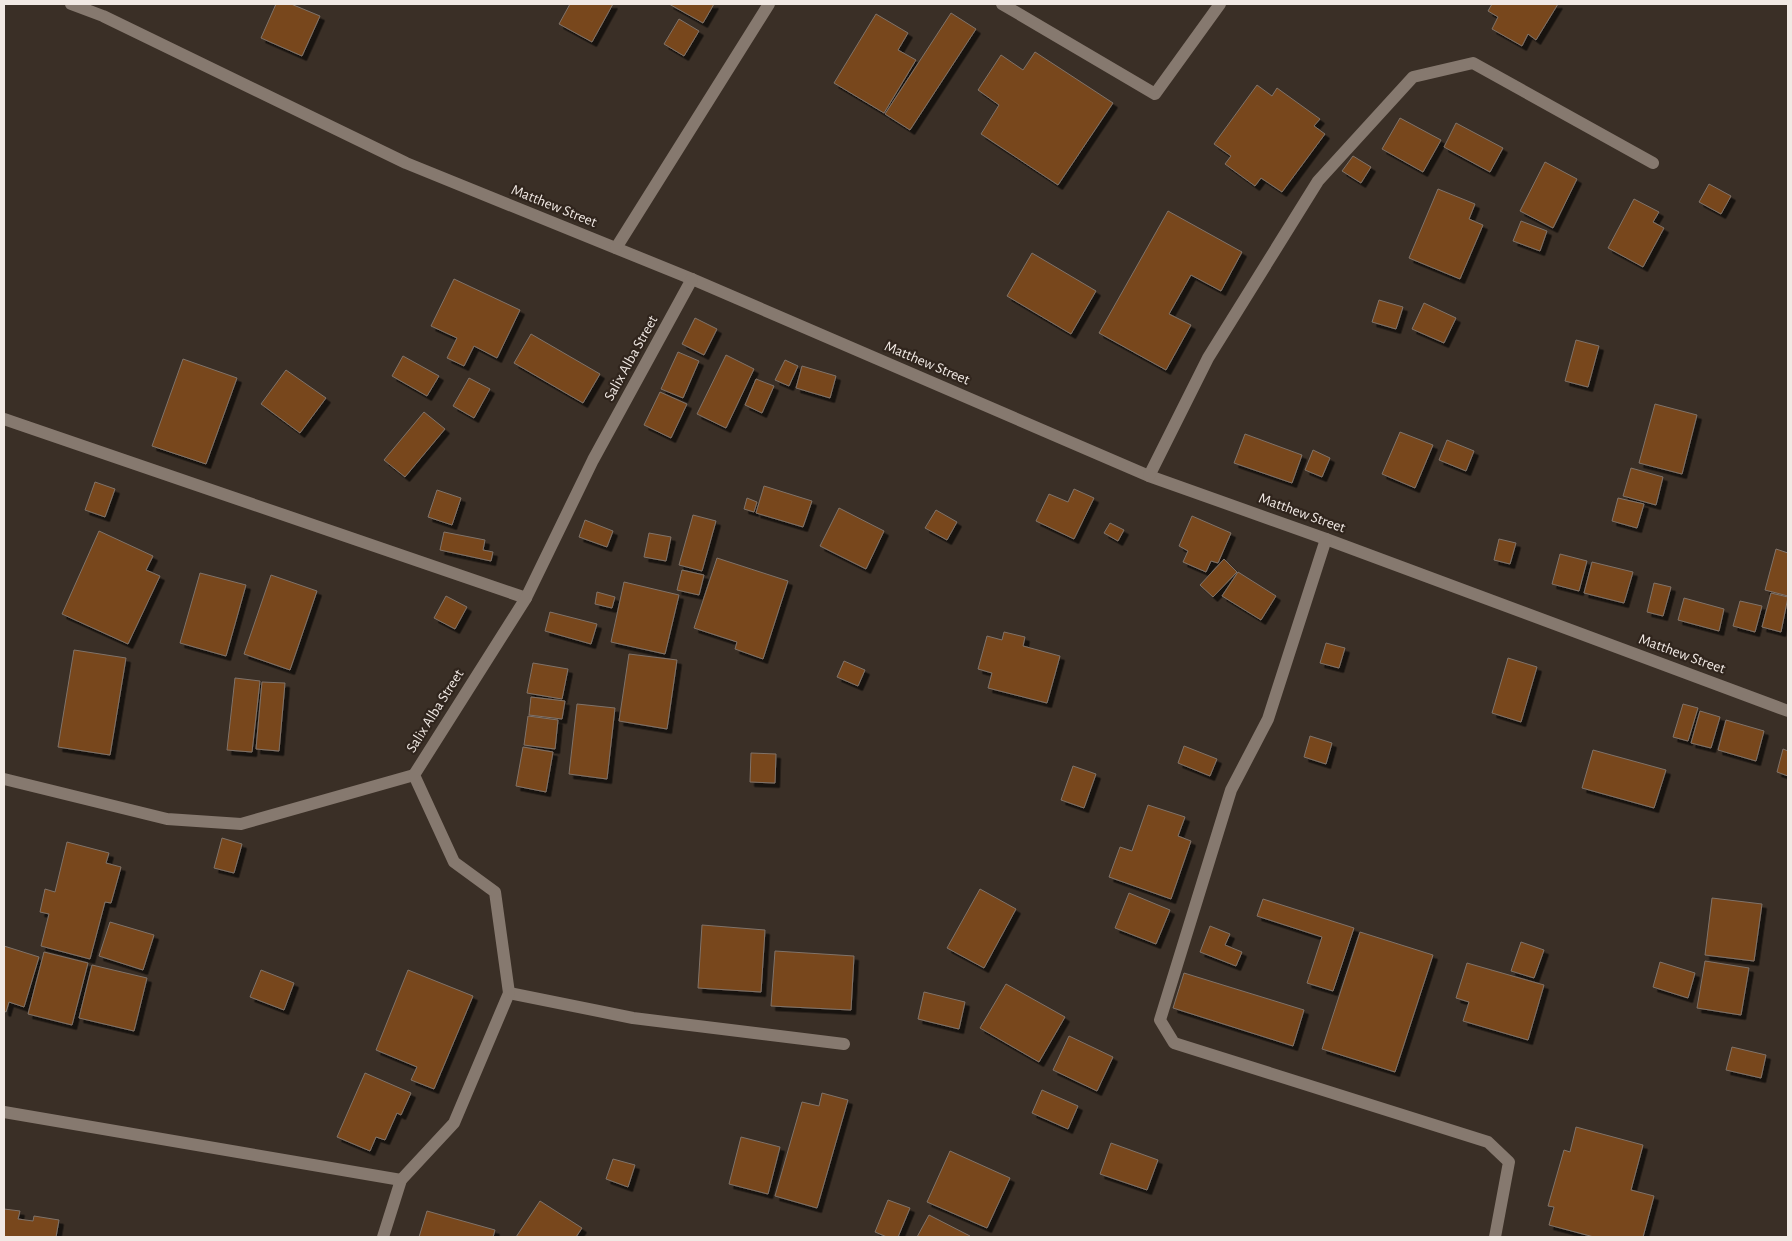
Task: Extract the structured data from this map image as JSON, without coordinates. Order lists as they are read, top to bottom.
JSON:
{
  "streets": {
    "street": ["Matthew Street", "Salix Alba Street"]
  },
  "crossings": [
    ["Matthew Street", "Salix Alba Street"]
  ]
}
